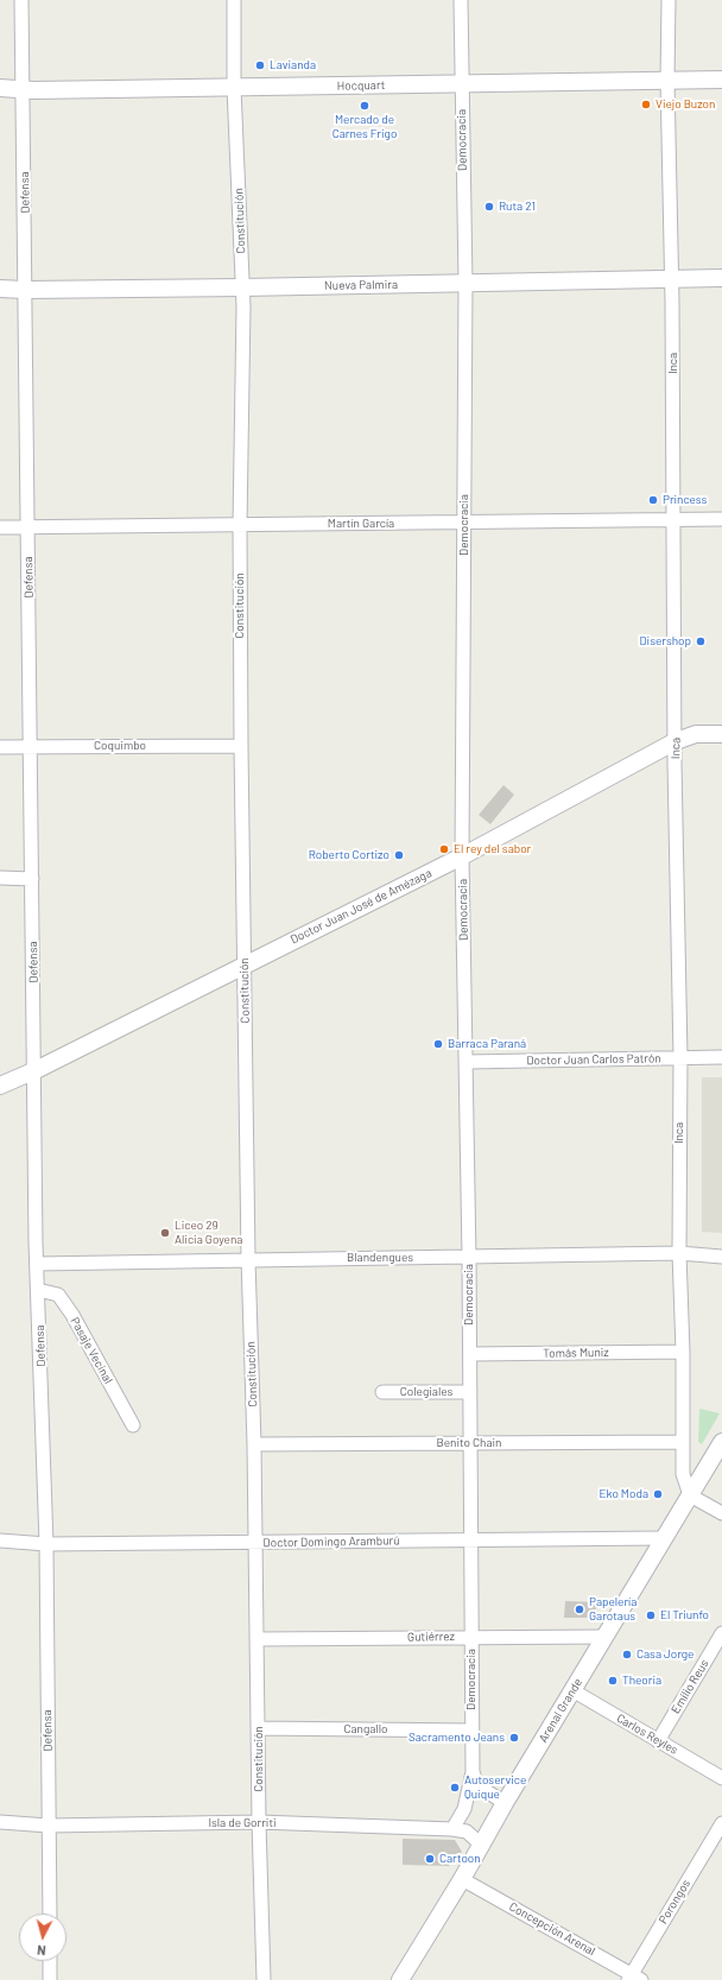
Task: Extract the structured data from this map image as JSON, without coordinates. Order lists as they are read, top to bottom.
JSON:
{
  "streets": {
    "street": [
      "Hocquart",
      "Democracia",
      "Defensa",
      "Constitución",
      "Nueva Palmira",
      "Inca",
      "Martín García",
      "Coquimbo",
      "Doctor Juan José de Amézaga",
      "Doctor Juan Carlos Patrón",
      "Blandengues",
      "Pasaje Vecinal",
      "Tomás Muniz",
      "Colegiales",
      "Benito Chain",
      "Doctor Domingo Aramburú",
      "Gutiérrez",
      "Emilio Reus",
      "Arenal Grande",
      "Cangallo",
      "Carlos Reyles",
      "Isla de Gorriti",
      "Porongos",
      "Concepción Arenal"
    ]
  },
  "crossings": [
    ["Hocquart", "Democracia"],
    ["Hocquart", "Defensa"],
    ["Hocquart", "Constitución"],
    ["Hocquart", "Inca"],
    ["Democracia", "Nueva Palmira"],
    ["Democracia", "Martín García"],
    ["Democracia", "Doctor Juan José de Amézaga"],
    ["Democracia", "Doctor Juan Carlos Patrón"],
    ["Democracia", "Blandengues"],
    ["Democracia", "Tomás Muniz"],
    ["Democracia", "Colegiales"],
    ["Democracia", "Benito Chain"],
    ["Democracia", "Doctor Domingo Aramburú"],
    ["Democracia", "Gutiérrez"],
    ["Democracia", "Cangallo"],
    ["Democracia", "Isla de Gorriti"],
    ["Defensa", "Nueva Palmira"],
    ["Defensa", "Martín García"],
    ["Defensa", "Coquimbo"],
    ["Defensa", "Doctor Juan José de Amézaga"],
    ["Defensa", "Blandengues"],
    ["Defensa", "Pasaje Vecinal"],
    ["Defensa", "Doctor Domingo Aramburú"],
    ["Defensa", "Isla de Gorriti"],
    ["Constitución", "Nueva Palmira"],
    ["Constitución", "Martín García"],
    ["Constitución", "Coquimbo"],
    ["Constitución", "Doctor Juan José de Amézaga"],
    ["Constitución", "Blandengues"],
    ["Constitución", "Benito Chain"],
    ["Constitución", "Doctor Domingo Aramburú"],
    ["Constitución", "Gutiérrez"],
    ["Constitución", "Cangallo"],
    ["Constitución", "Isla de Gorriti"],
    ["Nueva Palmira", "Inca"],
    ["Inca", "Martín García"],
    ["Inca", "Doctor Juan José de Amézaga"],
    ["Inca", "Doctor Juan Carlos Patrón"],
    ["Inca", "Blandengues"],
    ["Inca", "Tomás Muniz"],
    ["Inca", "Benito Chain"],
    ["Inca", "Arenal Grande"],
    ["Doctor Domingo Aramburú", "Arenal Grande"],
    ["Gutiérrez", "Arenal Grande"],
    ["Emilio Reus", "Carlos Reyles"],
    ["Arenal Grande", "Carlos Reyles"],
    ["Arenal Grande", "Isla de Gorriti"],
    ["Arenal Grande", "Concepción Arenal"],
    ["Porongos", "Concepción Arenal"]
  ],
  "places": [
    "Lavianda",
    "Viejo Buzon",
    "Mercado de Carnes Frigo",
    "Ruta 21",
    "Princess",
    "Disershop",
    "El rey del sabor",
    "Roberto Cortizo",
    "Barraca Paraná",
    "Liceo 29 Alicia Goyena",
    "Eko Moda",
    "Papelería Garotaus",
    "El Triunfo",
    "Casa Jorge",
    "Theoria",
    "Sacramento Jeans",
    "Autoservice Quique",
    "Cartoon"
  ],
  "north": "bottom"
}
